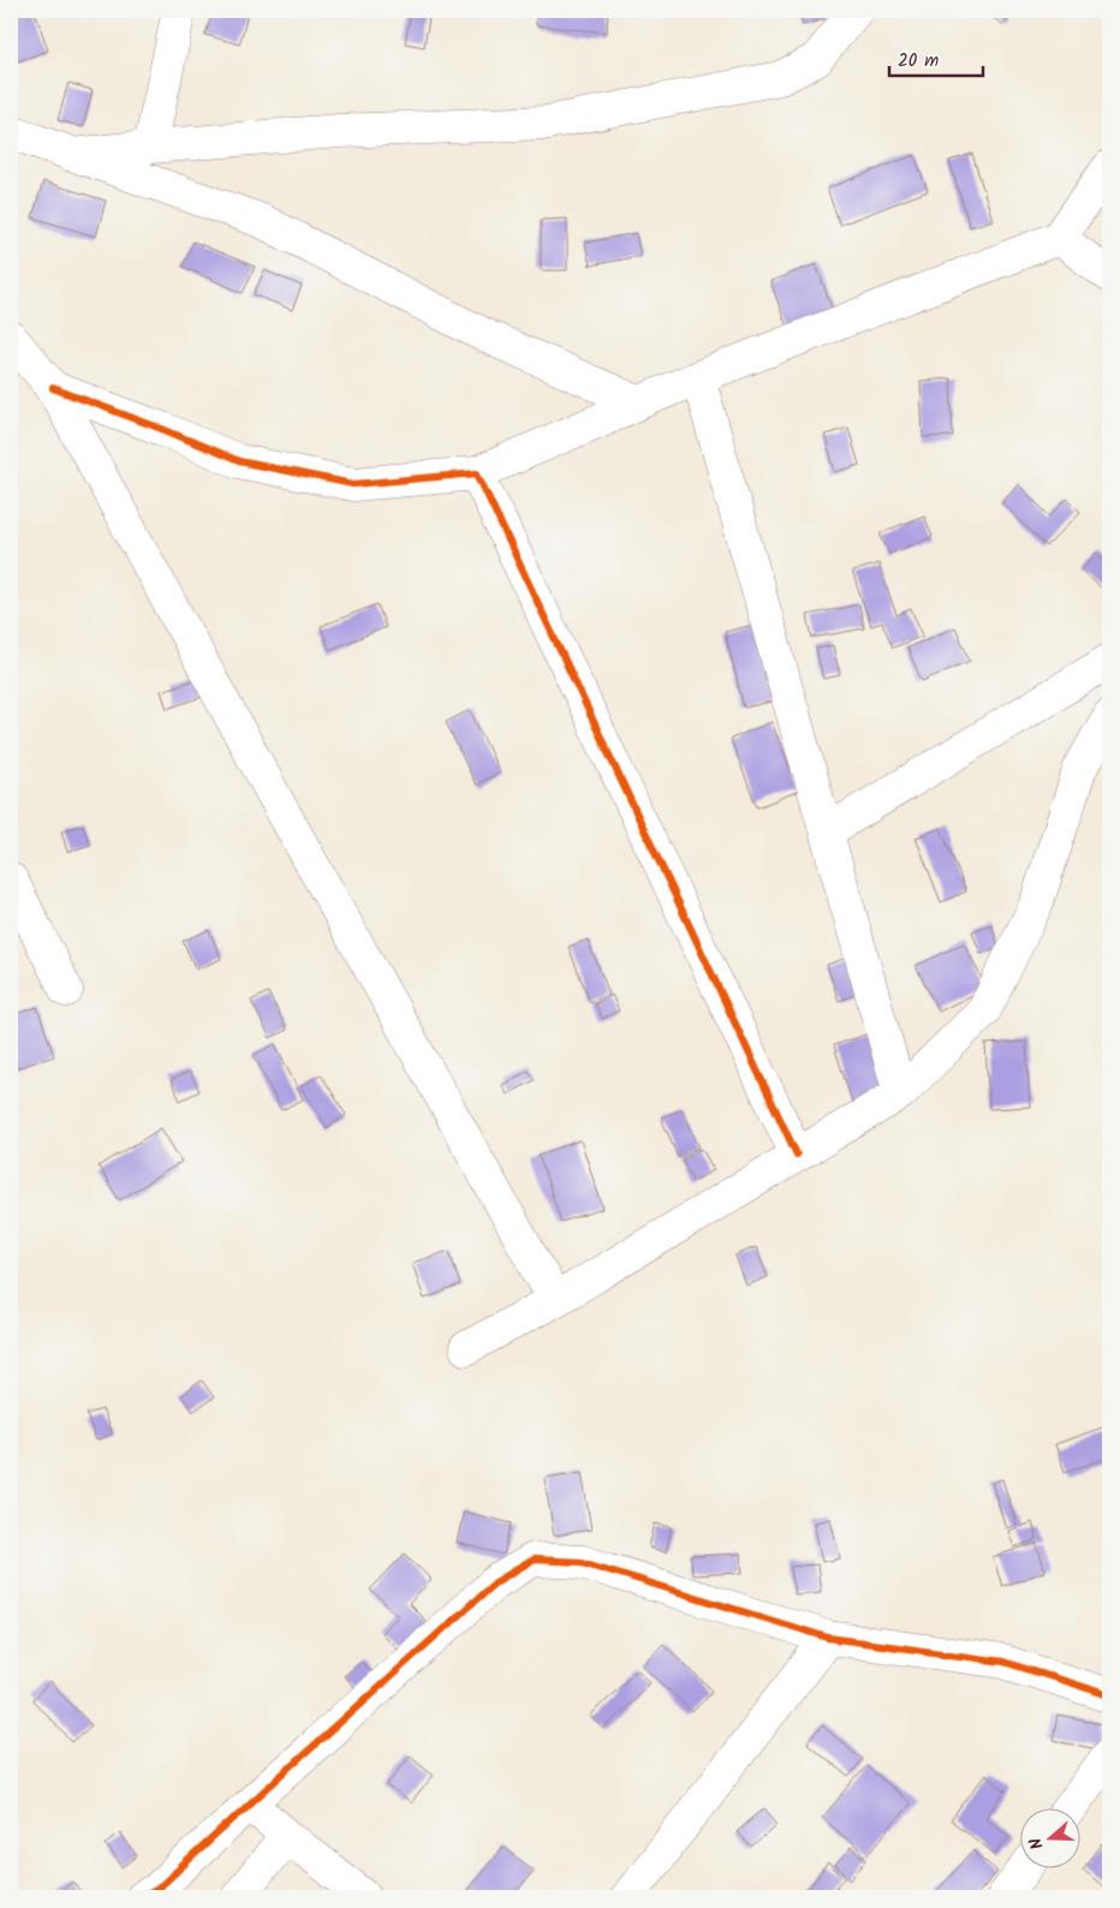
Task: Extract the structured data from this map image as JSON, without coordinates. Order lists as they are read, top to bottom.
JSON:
{
  "scale_bar": "20 m",
  "north": "left"
}
